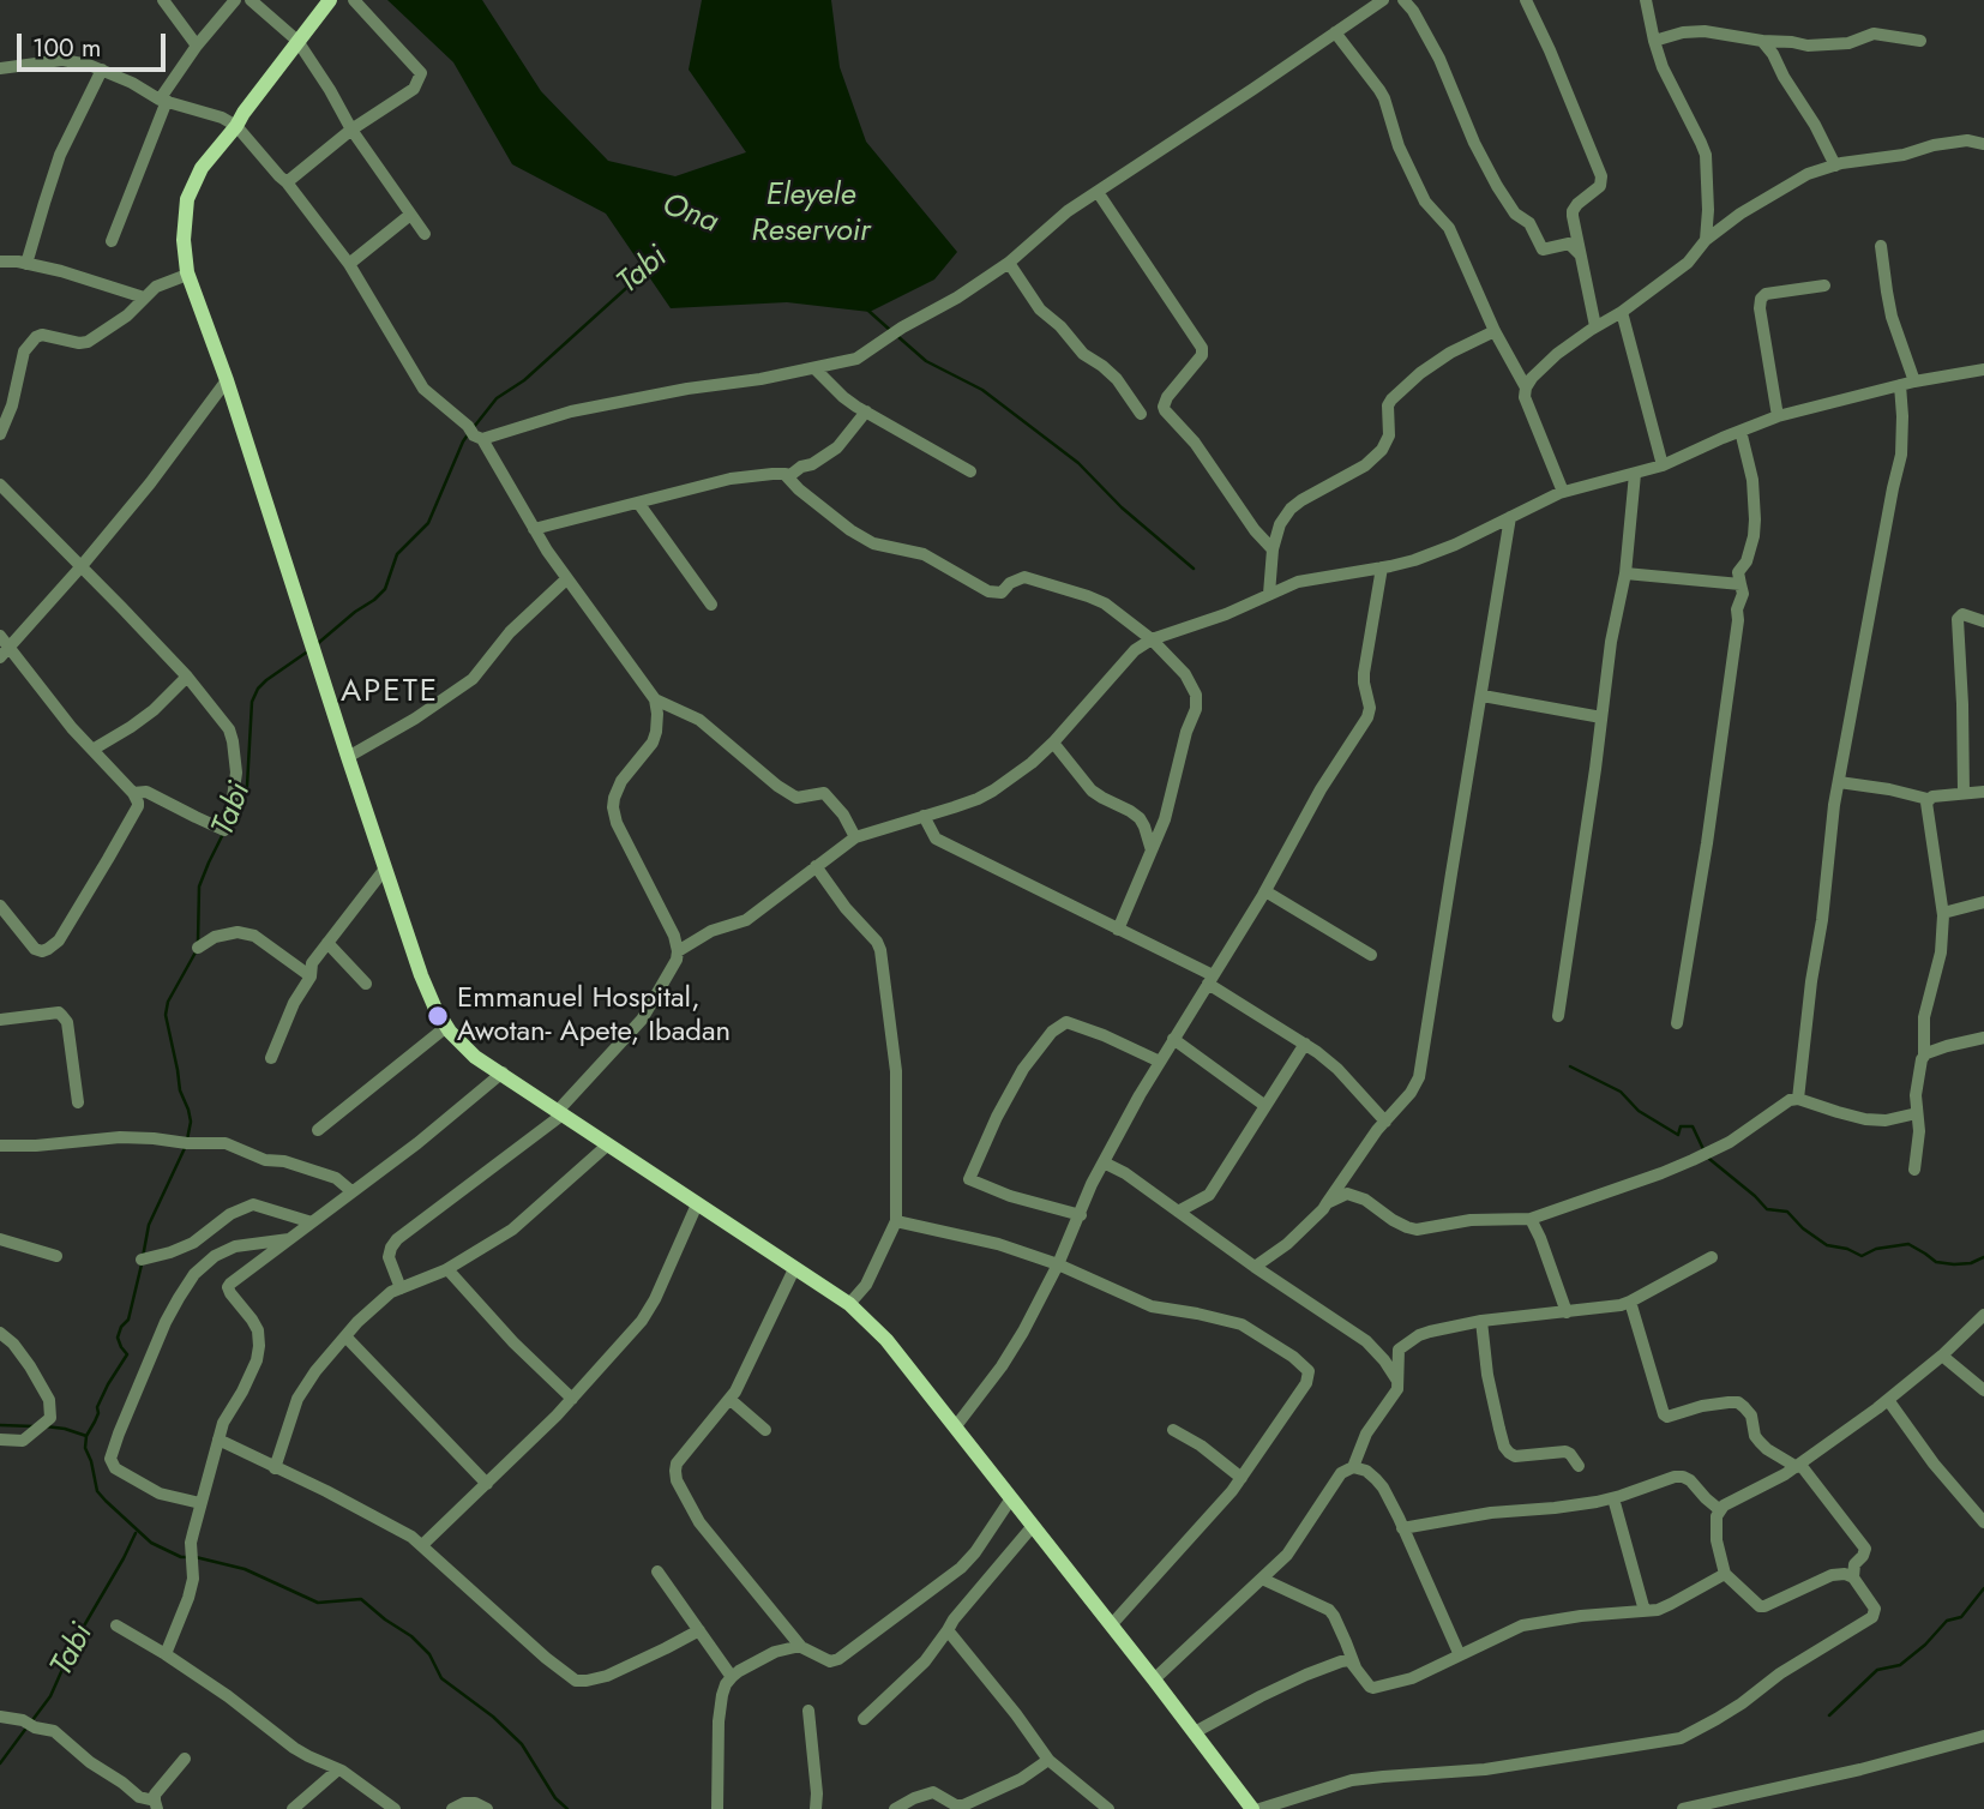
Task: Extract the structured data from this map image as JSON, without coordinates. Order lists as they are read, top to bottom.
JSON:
{
  "districts": ["APETE"],
  "water": ["Eleyele Reservoir", "Ona", "Tabi"],
  "places": ["Emmanuel Hospital, Awotan- Apete, Ibadan"],
  "scale_bar": "100 m"
}
